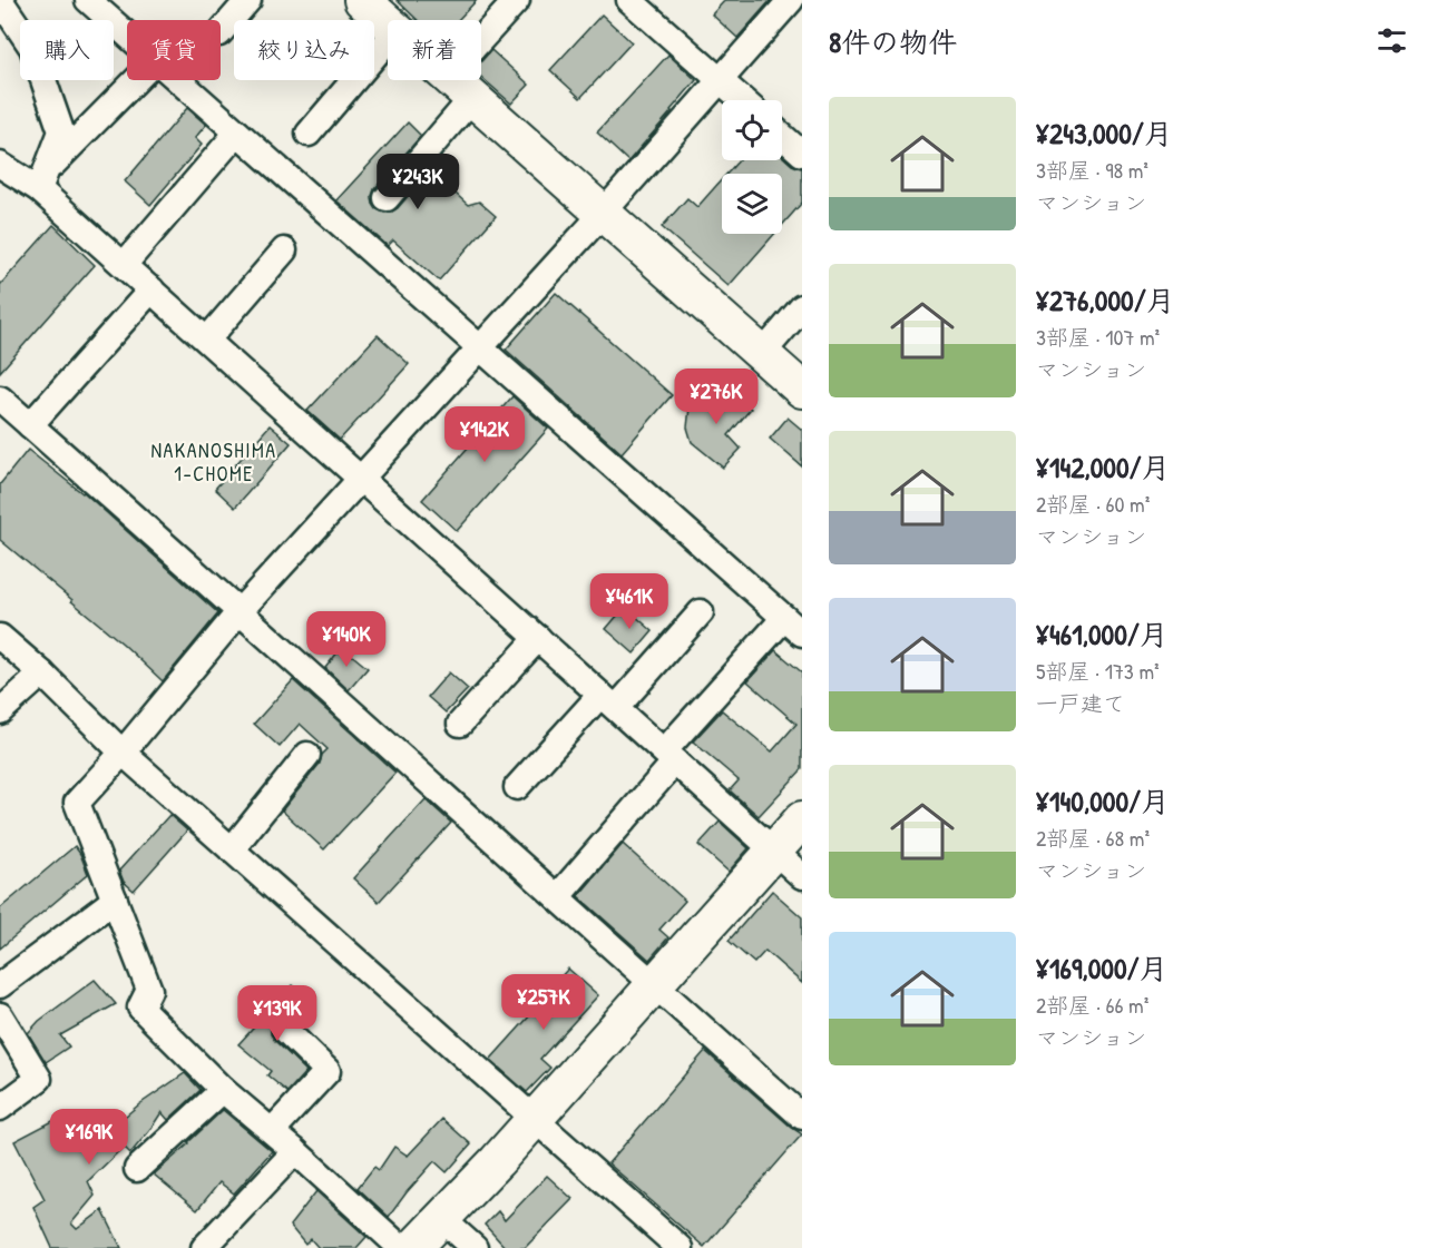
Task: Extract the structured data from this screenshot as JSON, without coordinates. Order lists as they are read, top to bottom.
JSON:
{
  "districts": ["NAKANOSHIMA 1-CHOME"],
  "page": {
    "heading": "8件の物件",
    "chip": [
      "購入",
      "賃貸",
      "絞り込み",
      "新着"
    ],
    "list": [
      {
        "name": "¥243,000/月",
        "note": "3部屋 · 98 m² · マンション"
      },
      {
        "name": "¥276,000/月",
        "note": "3部屋 · 107 m² · マンション"
      },
      {
        "name": "¥142,000/月",
        "note": "2部屋 · 60 m² · マンション"
      },
      {
        "name": "¥461,000/月",
        "note": "5部屋 · 173 m² · 一戸建て"
      },
      {
        "name": "¥140,000/月",
        "note": "2部屋 · 68 m² · マンション"
      },
      {
        "name": "¥169,000/月",
        "note": "2部屋 · 66 m² · マンション"
      }
    ],
    "price": [
      "¥243K",
      "¥276K",
      "¥142K",
      "¥461K",
      "¥140K",
      "¥257K",
      "¥139K",
      "¥169K"
    ]
  }
}
